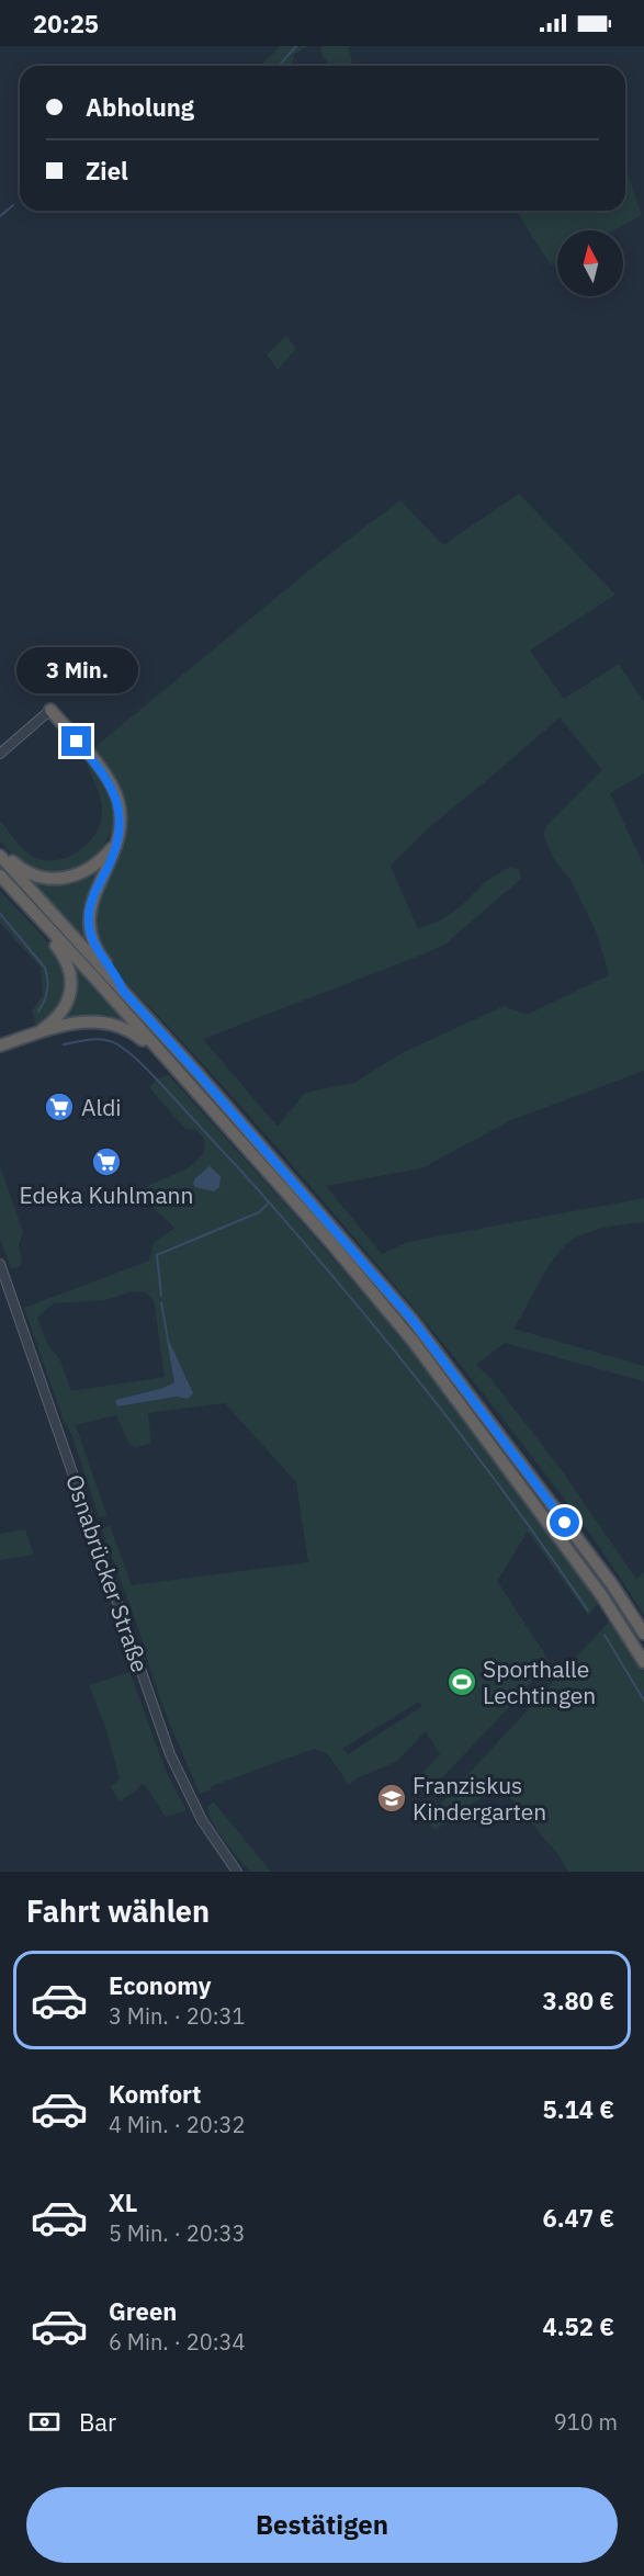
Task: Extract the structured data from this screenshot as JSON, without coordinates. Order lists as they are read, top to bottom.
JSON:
{
  "streets": {
    "street": ["Osnabrücker Straße"]
  },
  "places": {
    "supermarket": ["Aldi", "Edeka Kuhlmann"],
    "sports": ["Sporthalle Lechtingen"],
    "school or university": ["Franziskus Kindergarten"]
  },
  "north": "top",
  "page": {
    "status": "20:25",
    "banner": ["Abholung", "Ziel"],
    "bubble": "3 Min.",
    "heading": "Fahrt wählen",
    "list": [
      {
        "name": "Economy",
        "note": "3 Min. · 20:31",
        "value": "3.80 €"
      },
      {
        "name": "Komfort",
        "note": "4 Min. · 20:32",
        "value": "5.14 €"
      },
      {
        "name": "XL",
        "note": "5 Min. · 20:33",
        "value": "6.47 €"
      },
      {
        "name": "Green",
        "note": "6 Min. · 20:34",
        "value": "4.52 €"
      }
    ],
    "pay": ["Bar", "910 m"],
    "buttons": "Bestätigen"
  }
}
